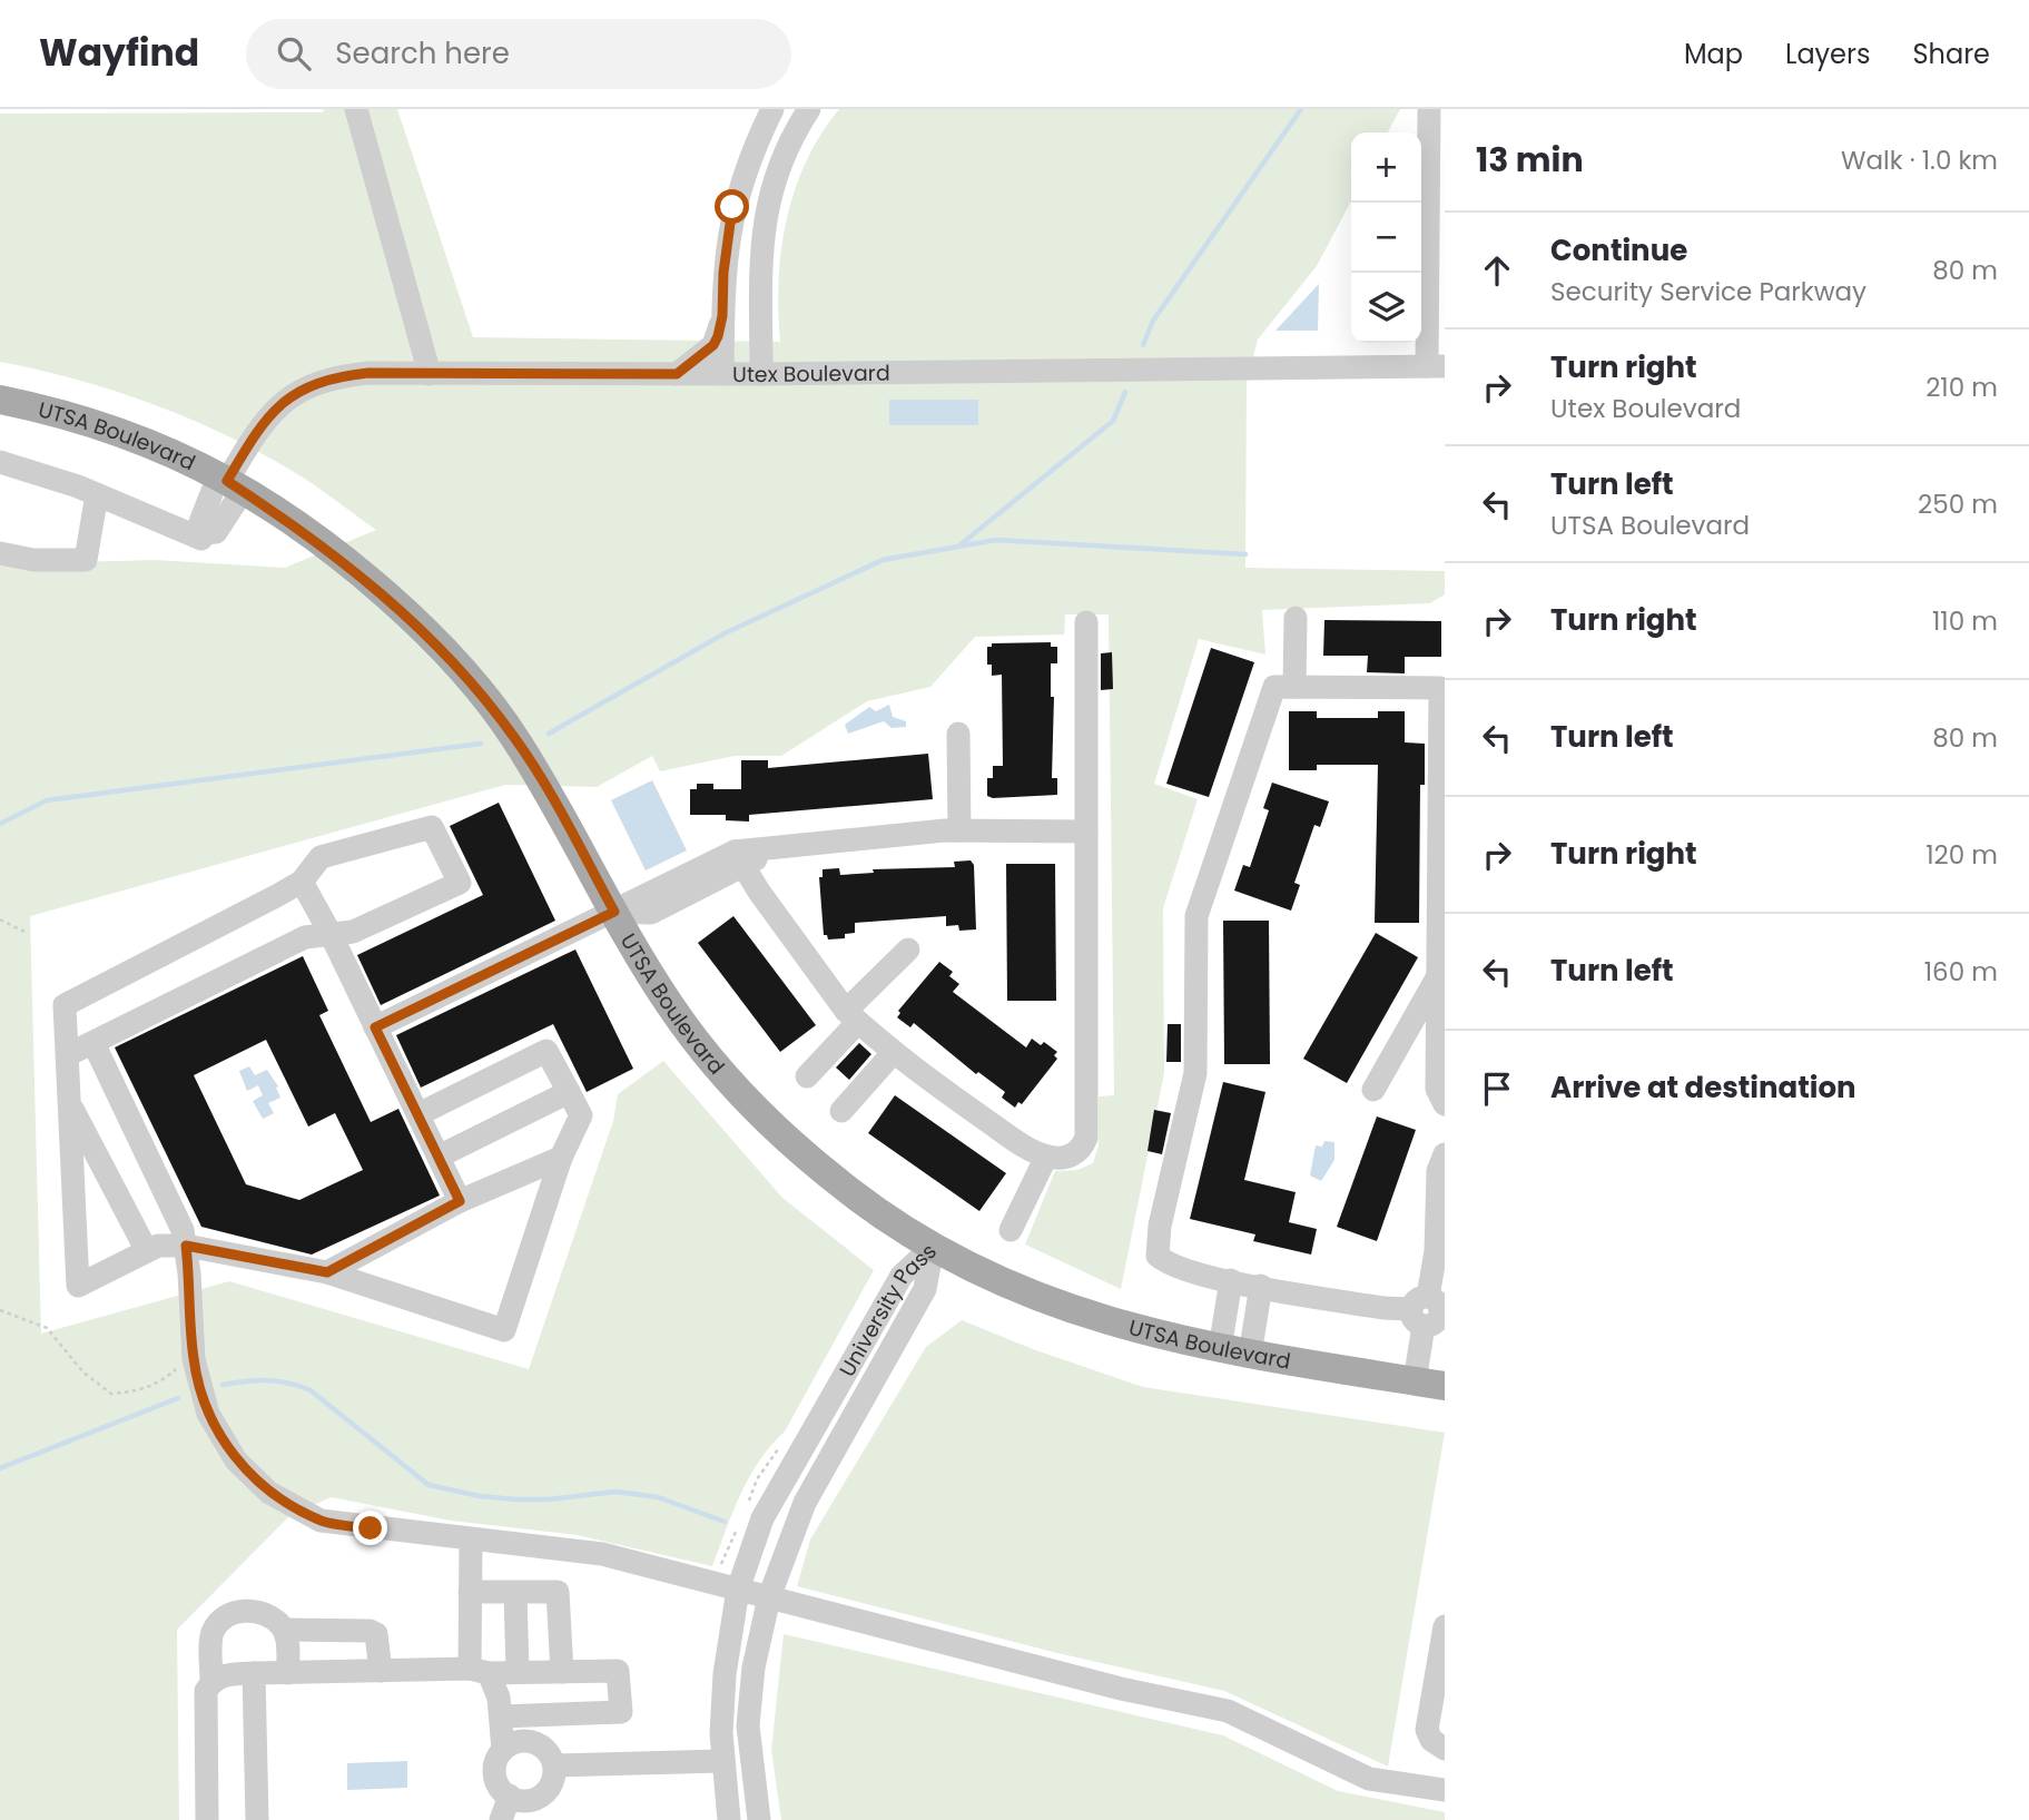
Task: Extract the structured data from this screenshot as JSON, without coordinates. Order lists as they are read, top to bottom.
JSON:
{
  "streets": {
    "main road": ["UTSA Boulevard"],
    "street": ["Utex Boulevard", "University Pass"]
  },
  "crossings": [
    ["Utex Boulevard", "UTSA Boulevard"],
    ["UTSA Boulevard", "University Pass"]
  ],
  "page": {
    "header": "Wayfind",
    "search": "Search here",
    "nav": ["Map", "Layers", "Share"],
    "heading": ["13 min", "Walk · 1.0 km"],
    "map_buttons": ["+", "−"],
    "list": [
      ["Continue", "Security Service Parkway", "80 m"],
      ["Turn right", "Utex Boulevard", "210 m"],
      ["Turn left", "UTSA Boulevard", "250 m"],
      ["Turn right", "110 m"],
      ["Turn left", "80 m"],
      ["Turn right", "120 m"],
      ["Turn left", "160 m"],
      "Arrive at destination"
    ]
  }
}
